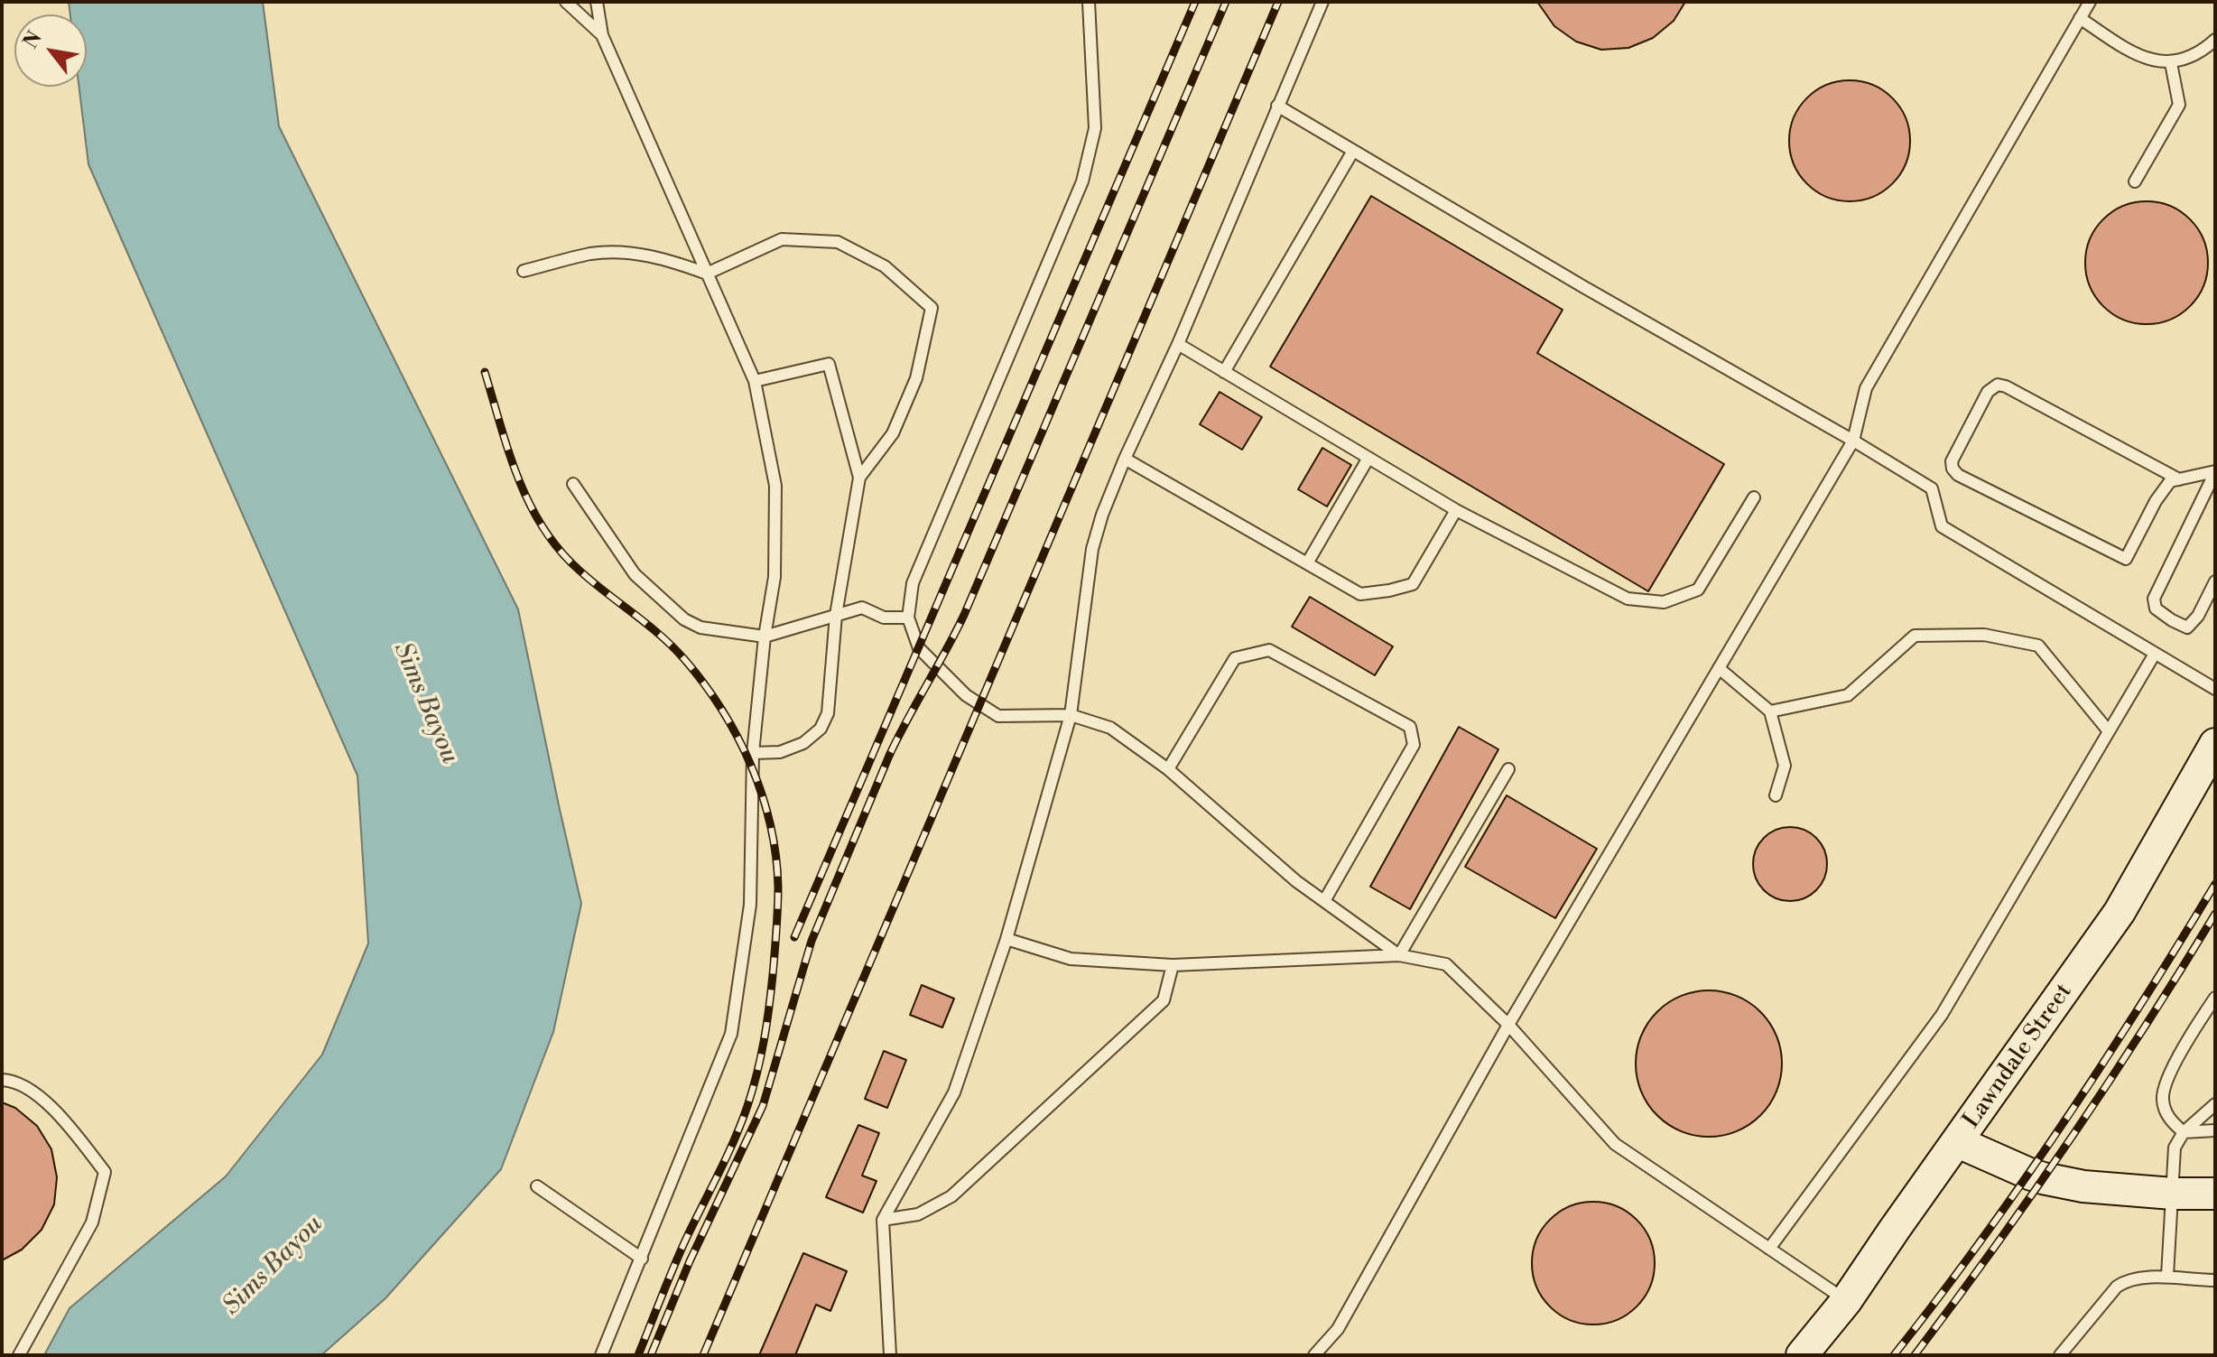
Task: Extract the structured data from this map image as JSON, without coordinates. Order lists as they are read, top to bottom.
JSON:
{
  "streets": {
    "main road": ["Lawndale Street"]
  },
  "water": ["Sims Bayou"],
  "north": "top left"
}
